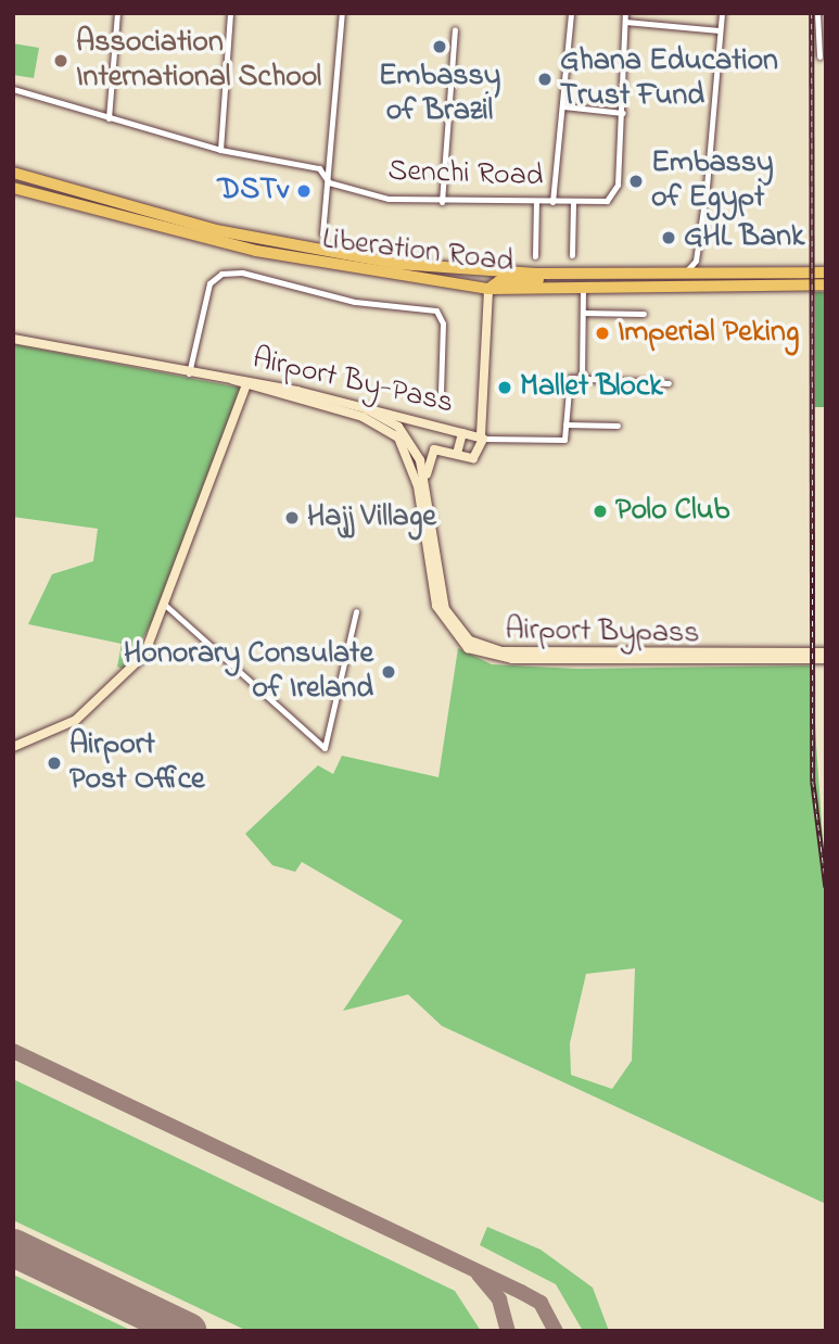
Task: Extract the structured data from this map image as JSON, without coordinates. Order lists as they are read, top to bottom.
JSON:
{
  "streets": {
    "highway": ["Liberation Road"],
    "main road": ["Airport By-Pass", "Airport Bypass"],
    "street": ["Senchi Road"]
  },
  "crossings": [
    ["Liberation Road", "Airport By-Pass"],
    ["Airport By-Pass", "Airport Bypass"]
  ],
  "places": [
    "Embassy of Brazil",
    "Association International School",
    "Ghana Education Trust Fund",
    "Embassy of Egypt",
    "DSTv",
    "GHL Bank",
    "Imperial Peking",
    "Mallet Block",
    "Polo Club",
    "Hajj Village",
    "Honorary Consulate of Ireland",
    "Airport Post Office"
  ]
}
